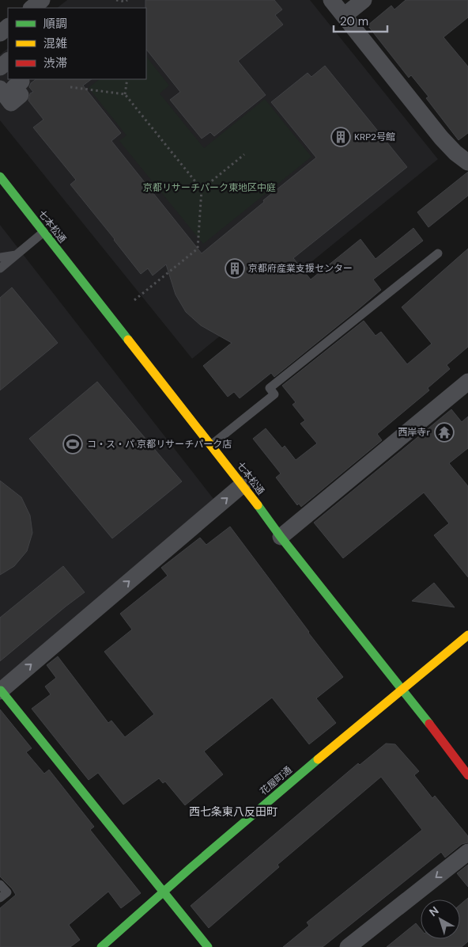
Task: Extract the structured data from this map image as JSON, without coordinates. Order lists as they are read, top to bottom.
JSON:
{
  "streets": {
    "street": ["七本松通", "花屋町通"]
  },
  "crossings": [
    ["七本松通", "花屋町通"]
  ],
  "districts": ["西七条東八反田町"],
  "parks": ["京都リサーチパーク東地区中庭"],
  "places": {
    "building": ["KRP2号館", "京都府産業支援センター"],
    "temple": ["西岸寺r"],
    "sports": ["コ・ス・パ 京都リサーチパーク店"]
  },
  "legend": ["順調", "混雑", "渋滞"],
  "scale_bar": "20 m",
  "north": "top left"
}
